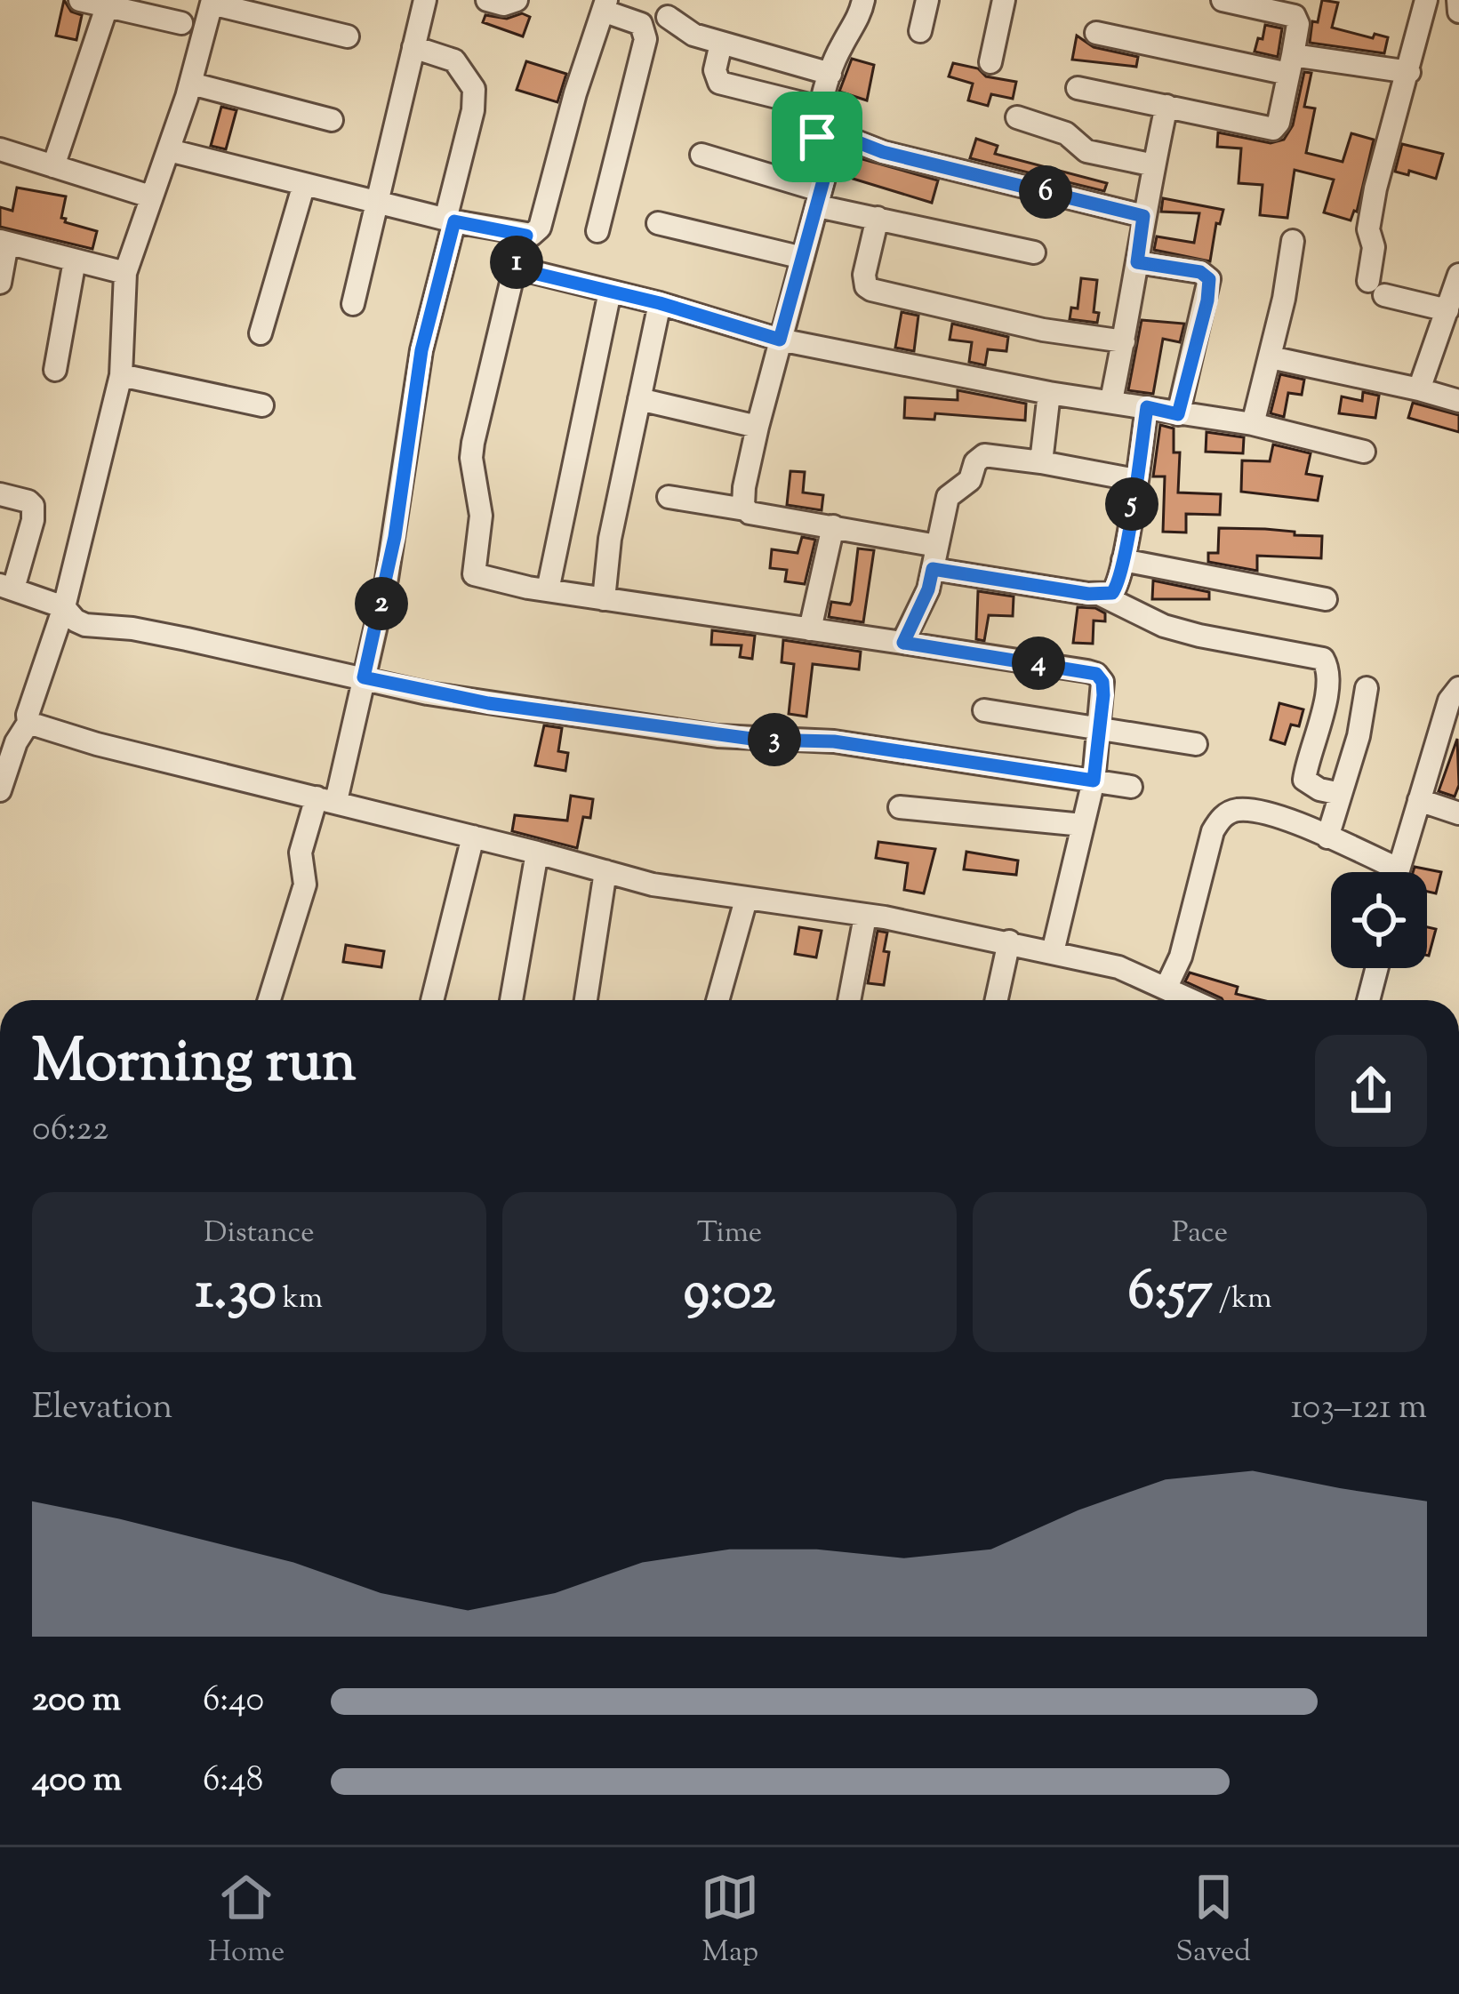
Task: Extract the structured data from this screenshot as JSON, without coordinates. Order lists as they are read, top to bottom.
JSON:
{
  "page": {
    "pins": [
      "6",
      "1",
      "5",
      "2",
      "4",
      "3"
    ],
    "heading": ["Morning run", "06:22"],
    "stats": [
      ["Distance", "1.30 km"],
      ["Time", "9:02"],
      ["Pace", "6:57 /km"]
    ],
    "chart": ["Elevation", "103–121 m"],
    "list": [
      {
        "name": "200 m",
        "note": "6:40"
      },
      {
        "name": "400 m",
        "note": "6:48"
      }
    ],
    "tabs": ["Home", "Map", "Saved"]
  }
}
